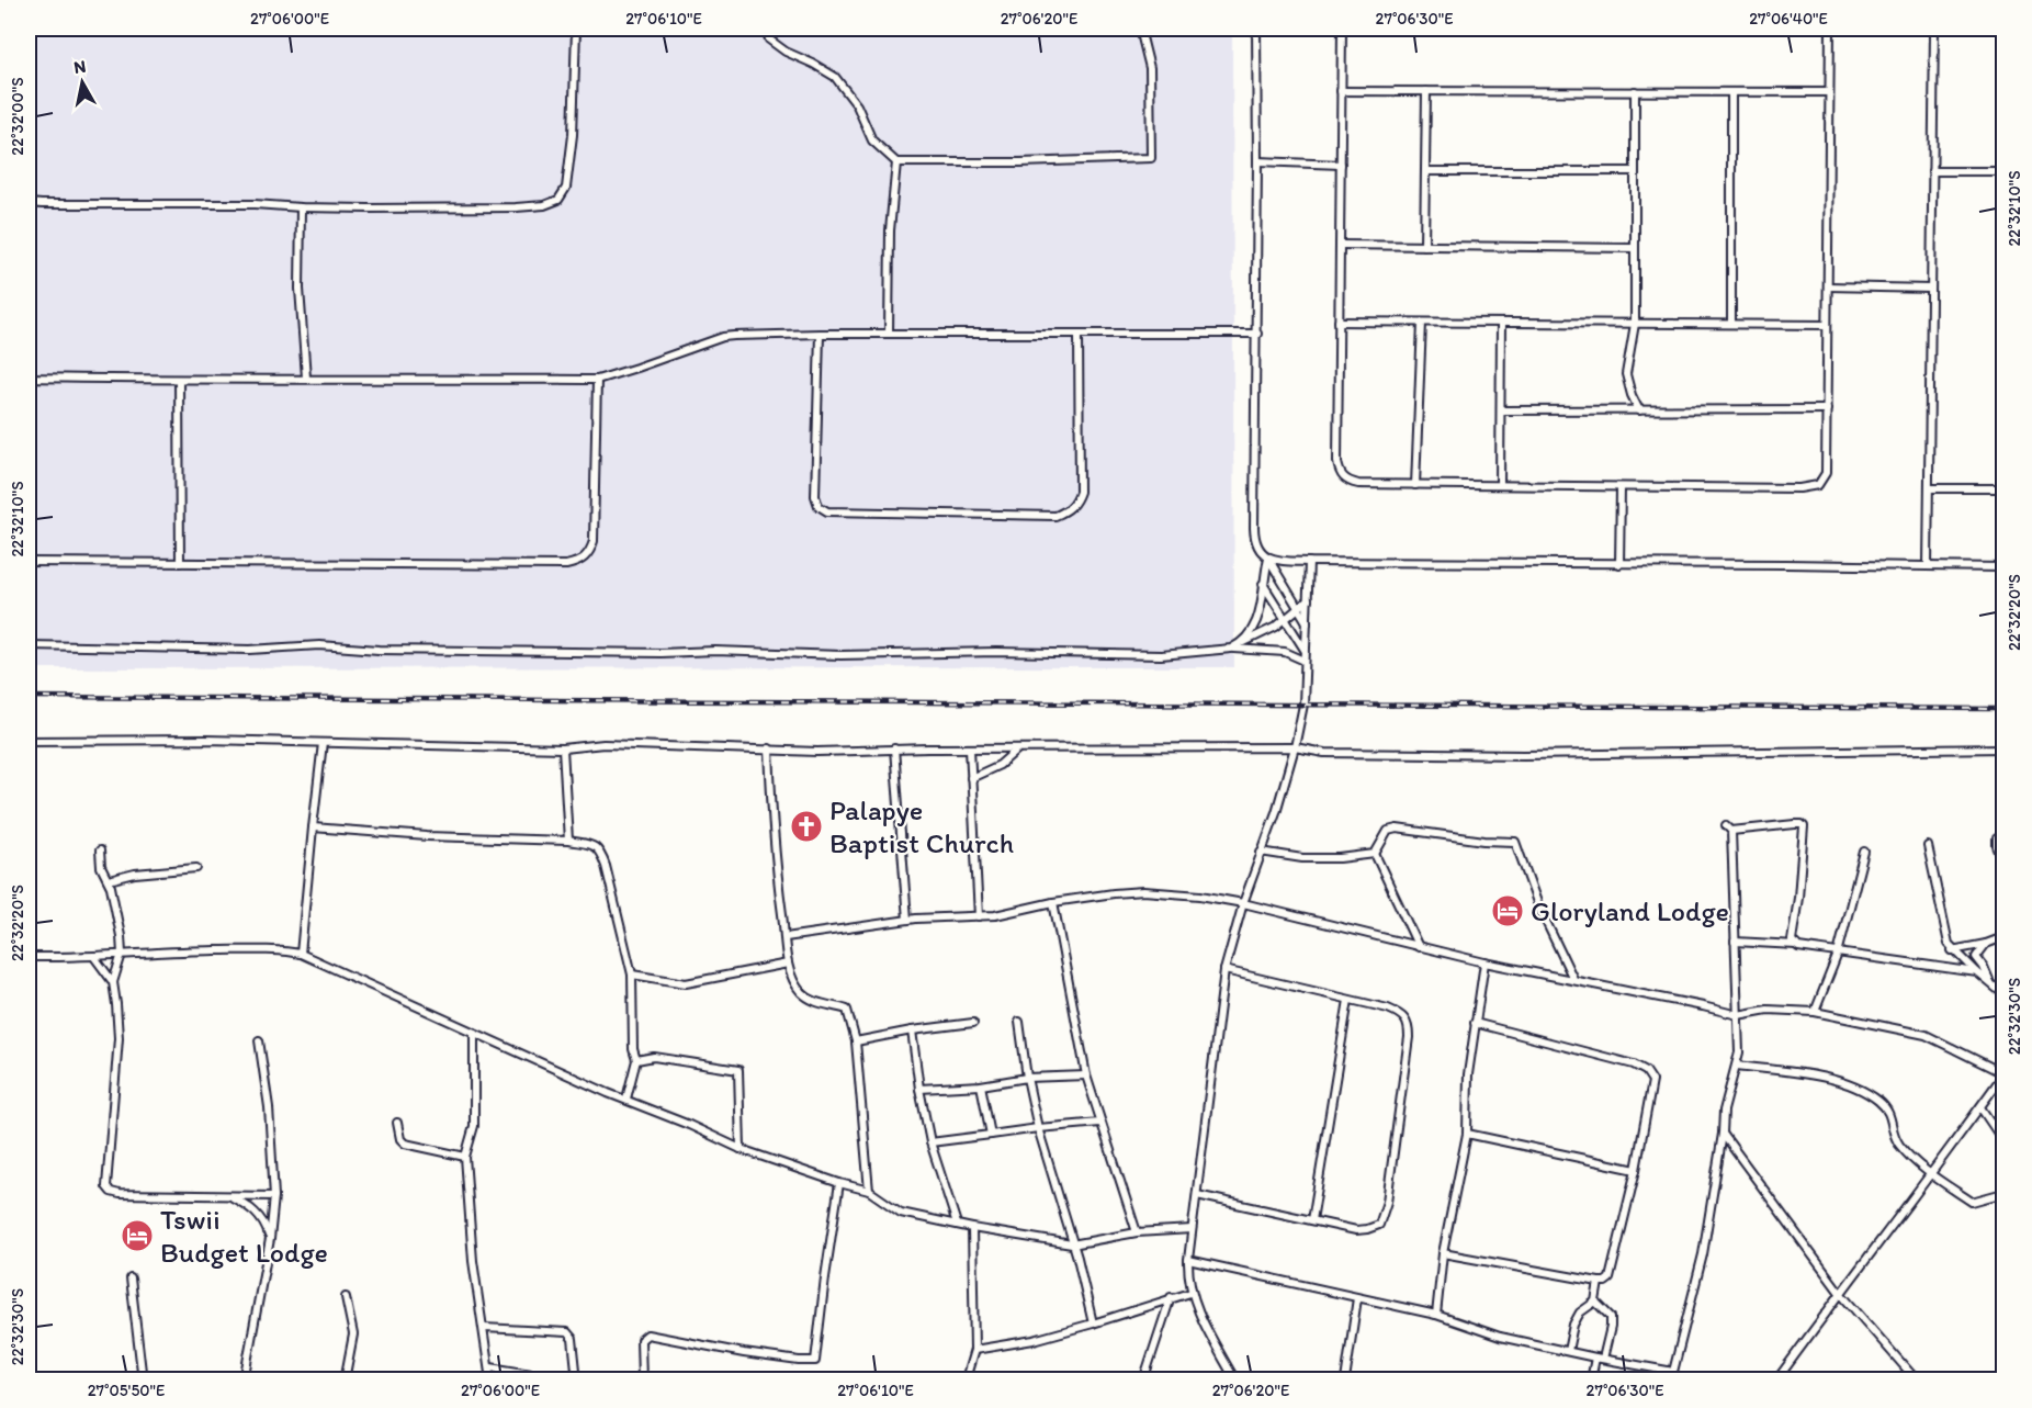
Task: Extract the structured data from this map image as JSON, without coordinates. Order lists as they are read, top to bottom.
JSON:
{
  "places": {
    "church": ["Palapye Baptist Church"],
    "hotel": ["Gloryland Lodge", "Tswii Budget Lodge"]
  },
  "north": "top",
  "coordinates": [
    "27°06'00\"E",
    "27°06'10\"E",
    "27°06'20\"E",
    "27°06'30\"E",
    "27°06'40\"E",
    "22°32'00\"S",
    "22°32'10\"S",
    "22°32'20\"S",
    "22°32'30\"S",
    "27°05'50\"E"
  ]
}
